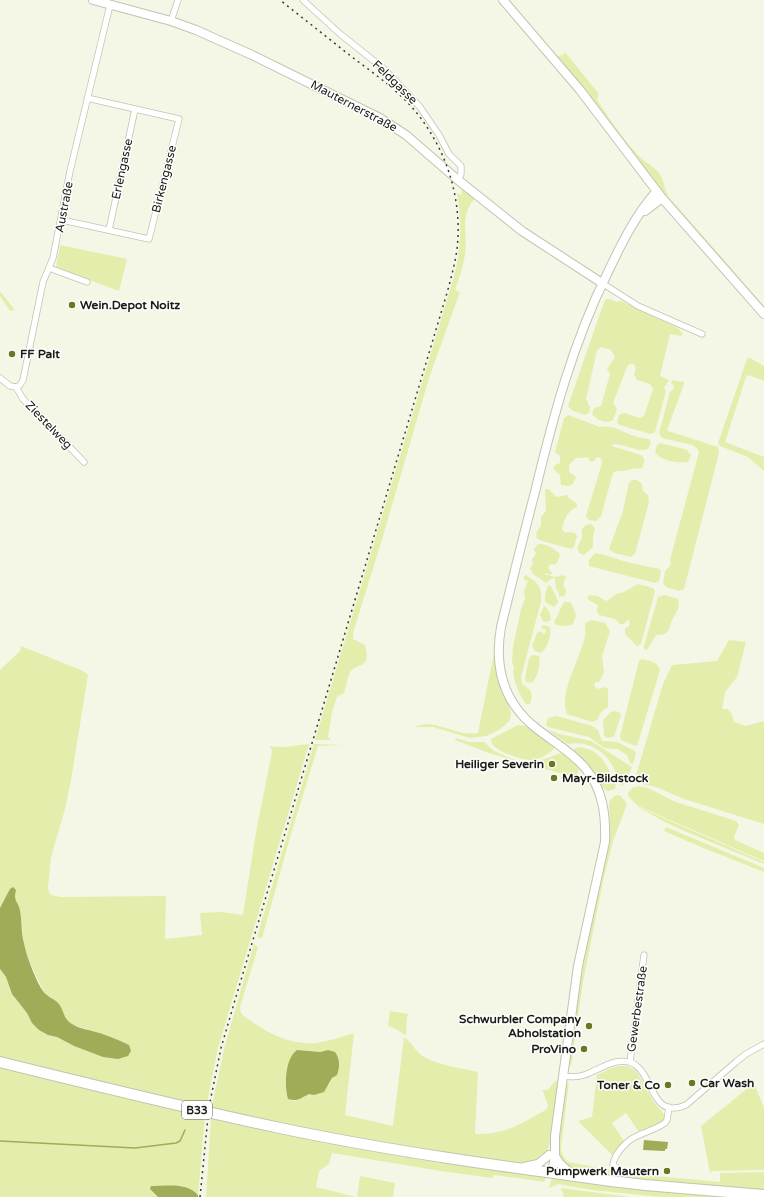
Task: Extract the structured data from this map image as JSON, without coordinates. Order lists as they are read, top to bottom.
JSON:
{
  "streets": {
    "highway": ["B33"],
    "main road": ["Mauternerstraße"],
    "street": [
      "Feldgasse",
      "Erlengasse",
      "Birkengasse",
      "Austraße",
      "Ziestelweg",
      "Gewerbestraße"
    ]
  },
  "crossings": [
    ["Feldgasse", "Mauternerstraße"],
    ["Mauternerstraße", "Austraße"],
    ["Erlengasse", "Birkengasse"],
    ["Austraße", "Ziestelweg"]
  ],
  "places": [
    "Wein.Depot Noitz",
    "FF Palt",
    "Heiliger Severin",
    "Mayr-Bildstock",
    "Schwurbler Company Abholstation",
    "ProVino",
    "Car Wash",
    "Toner & Co",
    "Pumpwerk Mautern"
  ]
}
